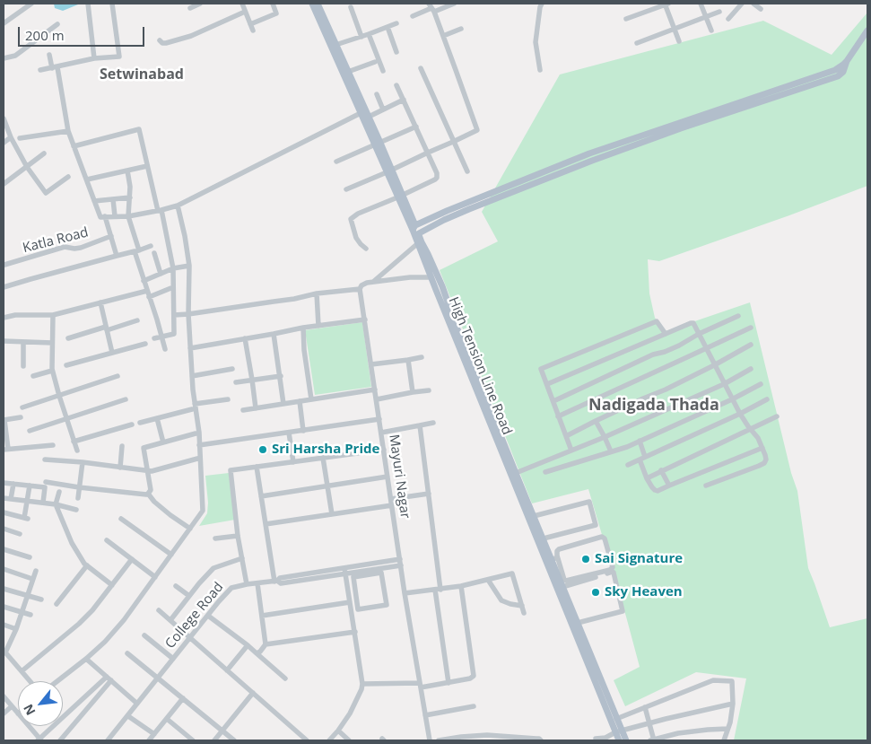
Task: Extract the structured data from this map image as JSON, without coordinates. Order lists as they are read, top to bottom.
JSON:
{
  "streets": {
    "main road": ["High Tension Line Road"],
    "street": ["Katla Road", "Mayuri Nagar", "College Road"]
  },
  "districts": ["Setwinabad", "Nadigada Thada"],
  "places": ["Sri Harsha Pride", "Sai Signature", "Sky Heaven"],
  "scale_bar": "200 m",
  "north": "bottom left"
}
